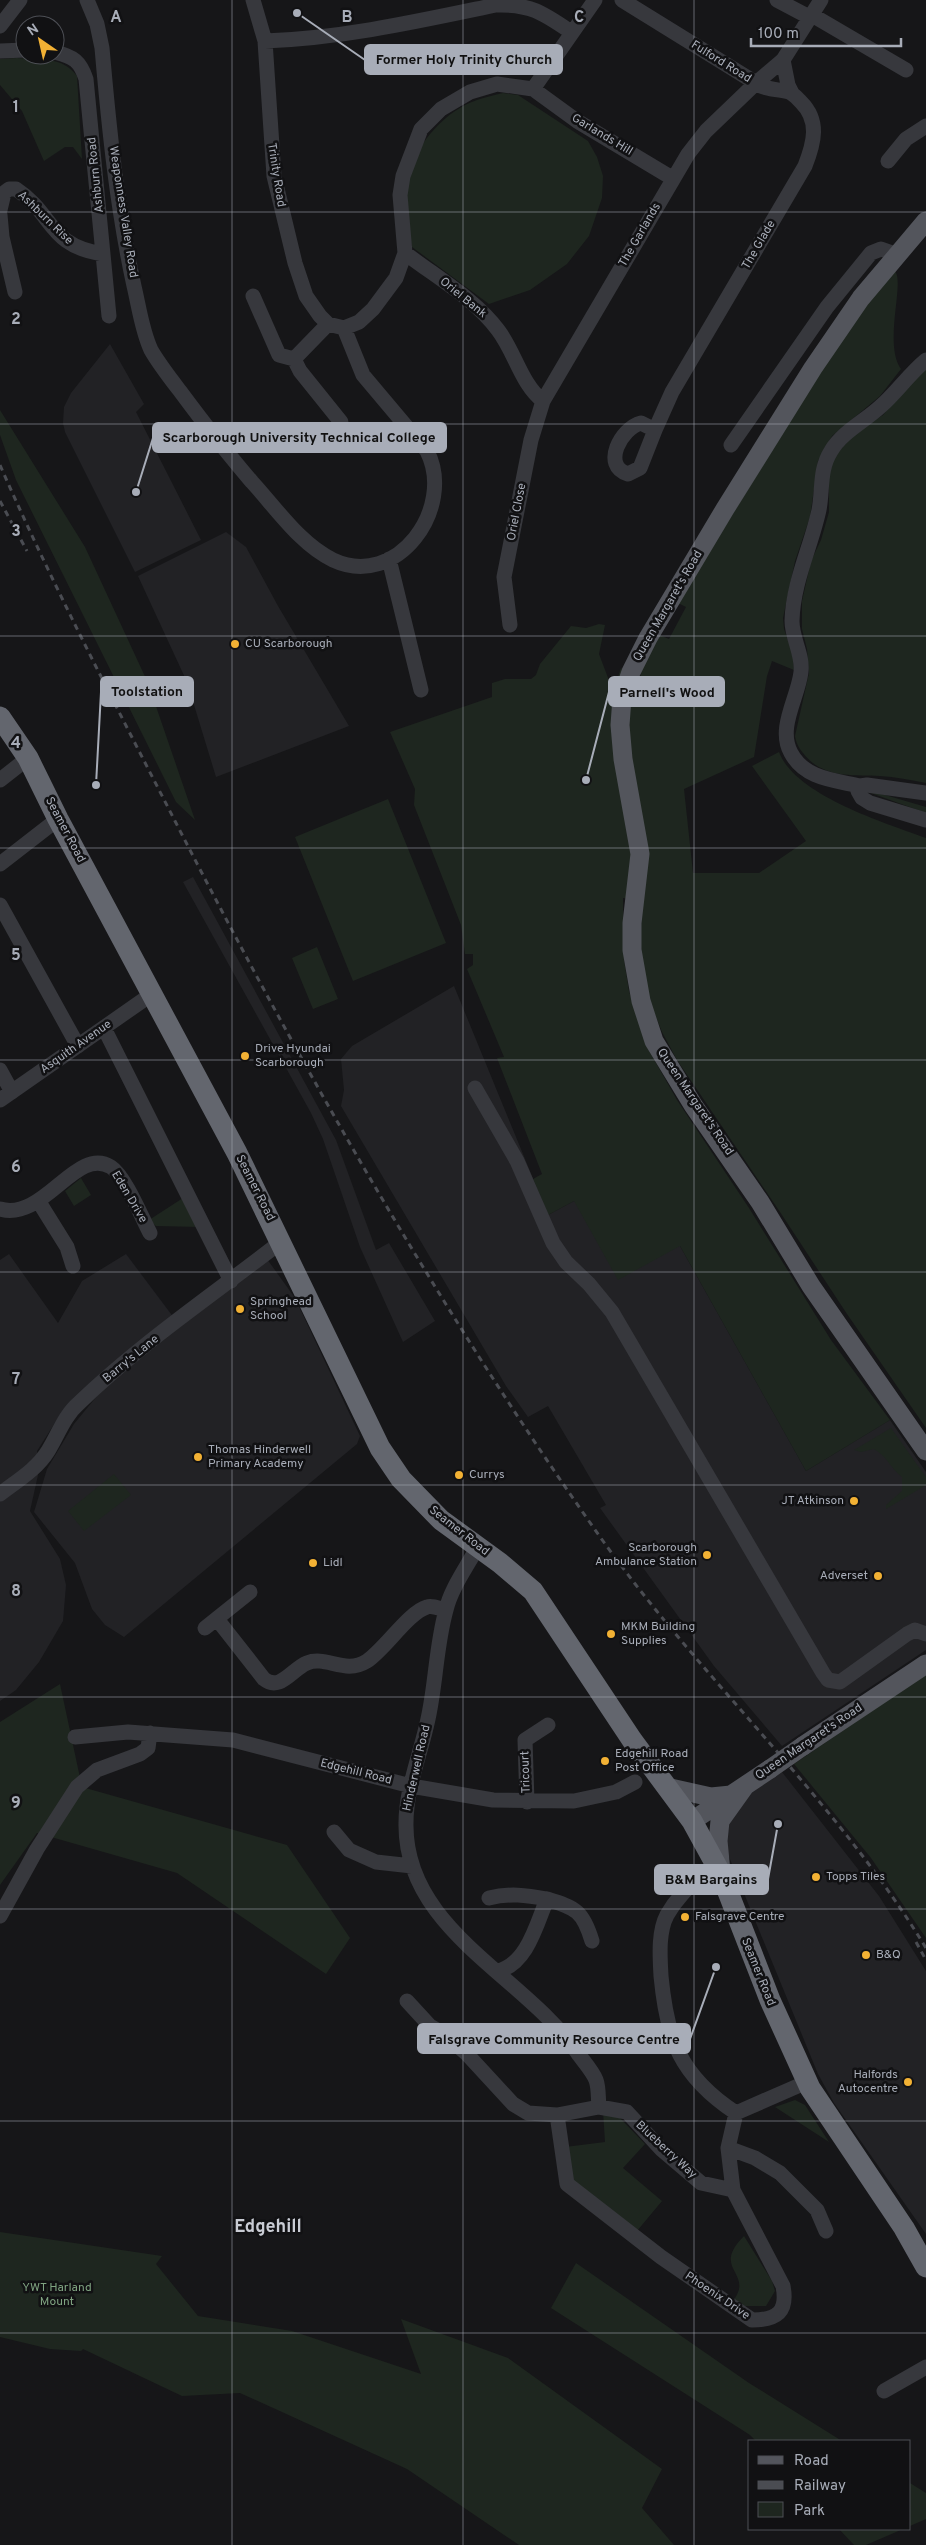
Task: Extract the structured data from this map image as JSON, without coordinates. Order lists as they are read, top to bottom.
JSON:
{
  "streets": {
    "highway": ["Seamer Road"],
    "main road": ["Queen Margaret's Road"],
    "street": [
      "Fulford Road",
      "Garlands Hill",
      "Ashburn Road",
      "Trinity Road",
      "Weaponness Valley Road",
      "Ashburn Rise",
      "The Garlands",
      "The Glade",
      "Oriel Bank",
      "Oriel Close",
      "Asquith Avenue",
      "Eden Drive",
      "Barry's Lane",
      "Hinderwell Road",
      "Edgehill Road",
      "Tricourt",
      "Blueberry Way",
      "Phoenix Drive"
    ]
  },
  "crossings": [
    ["Fulford Road", "The Garlands"],
    ["Garlands Hill", "The Garlands"],
    ["Ashburn Road", "Ashburn Rise"],
    ["The Garlands", "Oriel Bank"],
    ["The Garlands", "Oriel Close"],
    ["Oriel Bank", "Oriel Close"],
    ["Queen Margaret's Road", "Seamer Road"],
    ["Seamer Road", "Asquith Avenue"],
    ["Seamer Road", "Barry's Lane"],
    ["Seamer Road", "Hinderwell Road"],
    ["Seamer Road", "Edgehill Road"],
    ["Hinderwell Road", "Edgehill Road"],
    ["Hinderwell Road", "Blueberry Way"],
    ["Edgehill Road", "Tricourt"],
    ["Blueberry Way", "Phoenix Drive"]
  ],
  "districts": ["Edgehill"],
  "parks": ["YWT Harland Mount"],
  "places": [
    "Former Holy Trinity Church",
    "Scarborough University Technical College",
    "CU Scarborough",
    "Parnell's Wood",
    "Toolstation",
    "Drive Hyundai Scarborough",
    "Springhead School",
    "Thomas Hinderwell Primary Academy",
    "Currys",
    "JT Atkinson",
    "Scarborough Ambulance Station",
    "Lidl",
    "Adverset",
    "MKM Building Supplies",
    "Edgehill Road Post Office",
    "B&M Bargains",
    "Topps Tiles",
    "Falsgrave Centre",
    "B&Q",
    "Falsgrave Community Resource Centre",
    "Halfords Autocentre"
  ],
  "legend": ["Road", "Railway", "Park"],
  "scale_bar": "100 m",
  "north": "top left",
  "grid": {
    "columns": ["A", "B", "C"],
    "rows": [
      "1",
      "2",
      "3",
      "4",
      "5",
      "6",
      "7",
      "8",
      "9"
    ]
  }
}
